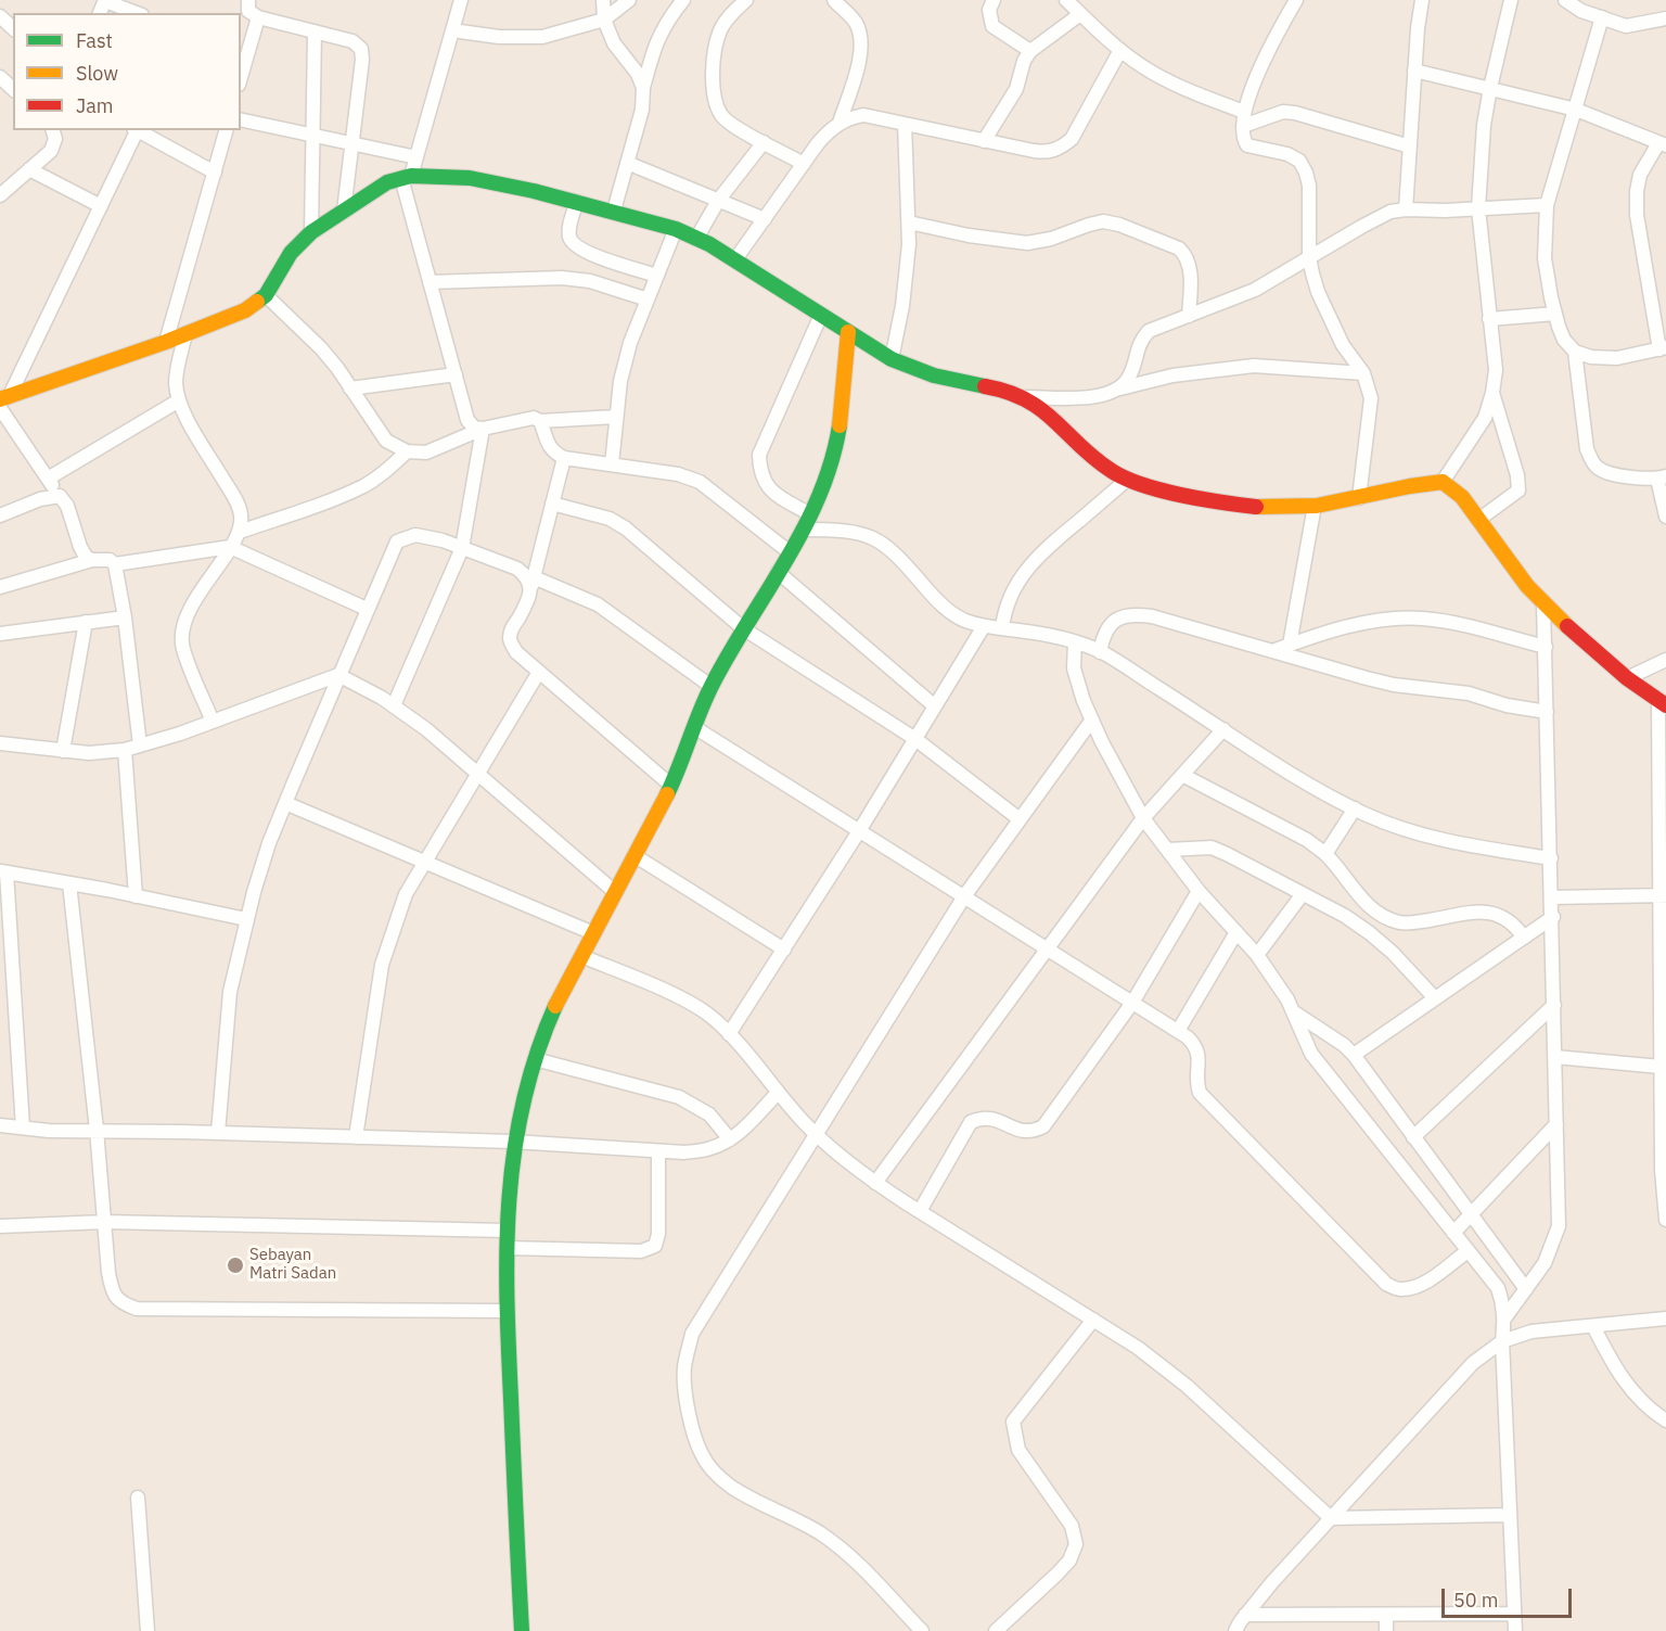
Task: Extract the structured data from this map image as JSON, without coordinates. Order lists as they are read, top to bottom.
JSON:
{
  "places": ["Sebayan Matri Sadan"],
  "legend": ["Fast", "Slow", "Jam"],
  "scale_bar": "50 m"
}
